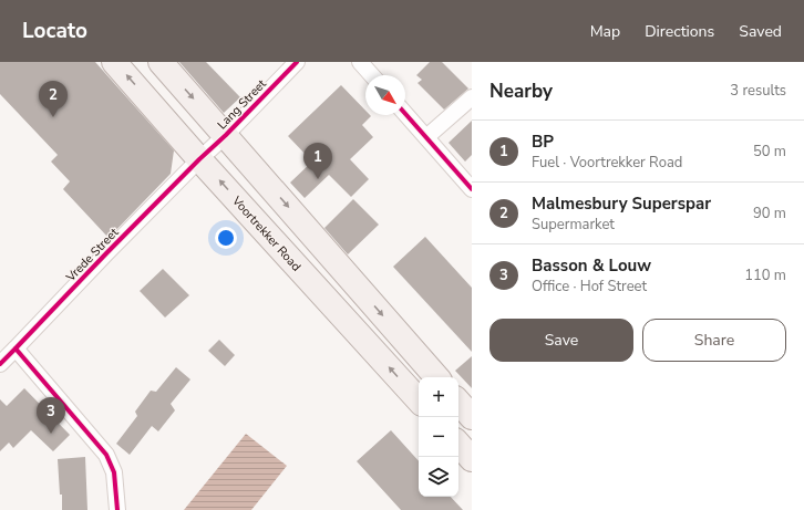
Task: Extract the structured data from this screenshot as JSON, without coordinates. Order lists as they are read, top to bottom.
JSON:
{
  "streets": {
    "main road": ["Voortrekker Road"],
    "street": ["Lang Street", "Vrede Street"]
  },
  "crossings": [
    ["Lang Street", "Voortrekker Road"],
    ["Lang Street", "Vrede Street"],
    ["Voortrekker Road", "Vrede Street"]
  ],
  "north": "bottom right",
  "page": {
    "header": "Locato",
    "nav": ["Map", "Directions", "Saved"],
    "heading": ["Nearby", "3 results"],
    "pins": ["2", "1", "3"],
    "list": [
      {
        "mark": "1",
        "name": "BP",
        "note": "Fuel · Voortrekker Road",
        "value": "50 m"
      },
      {
        "mark": "2",
        "name": "Malmesbury Superspar",
        "note": "Supermarket",
        "value": "90 m"
      },
      {
        "mark": "3",
        "name": "Basson & Louw",
        "note": "Office · Hof Street",
        "value": "110 m"
      }
    ],
    "buttons": ["Save", "Share"],
    "map_buttons": ["+", "−"]
  }
}
